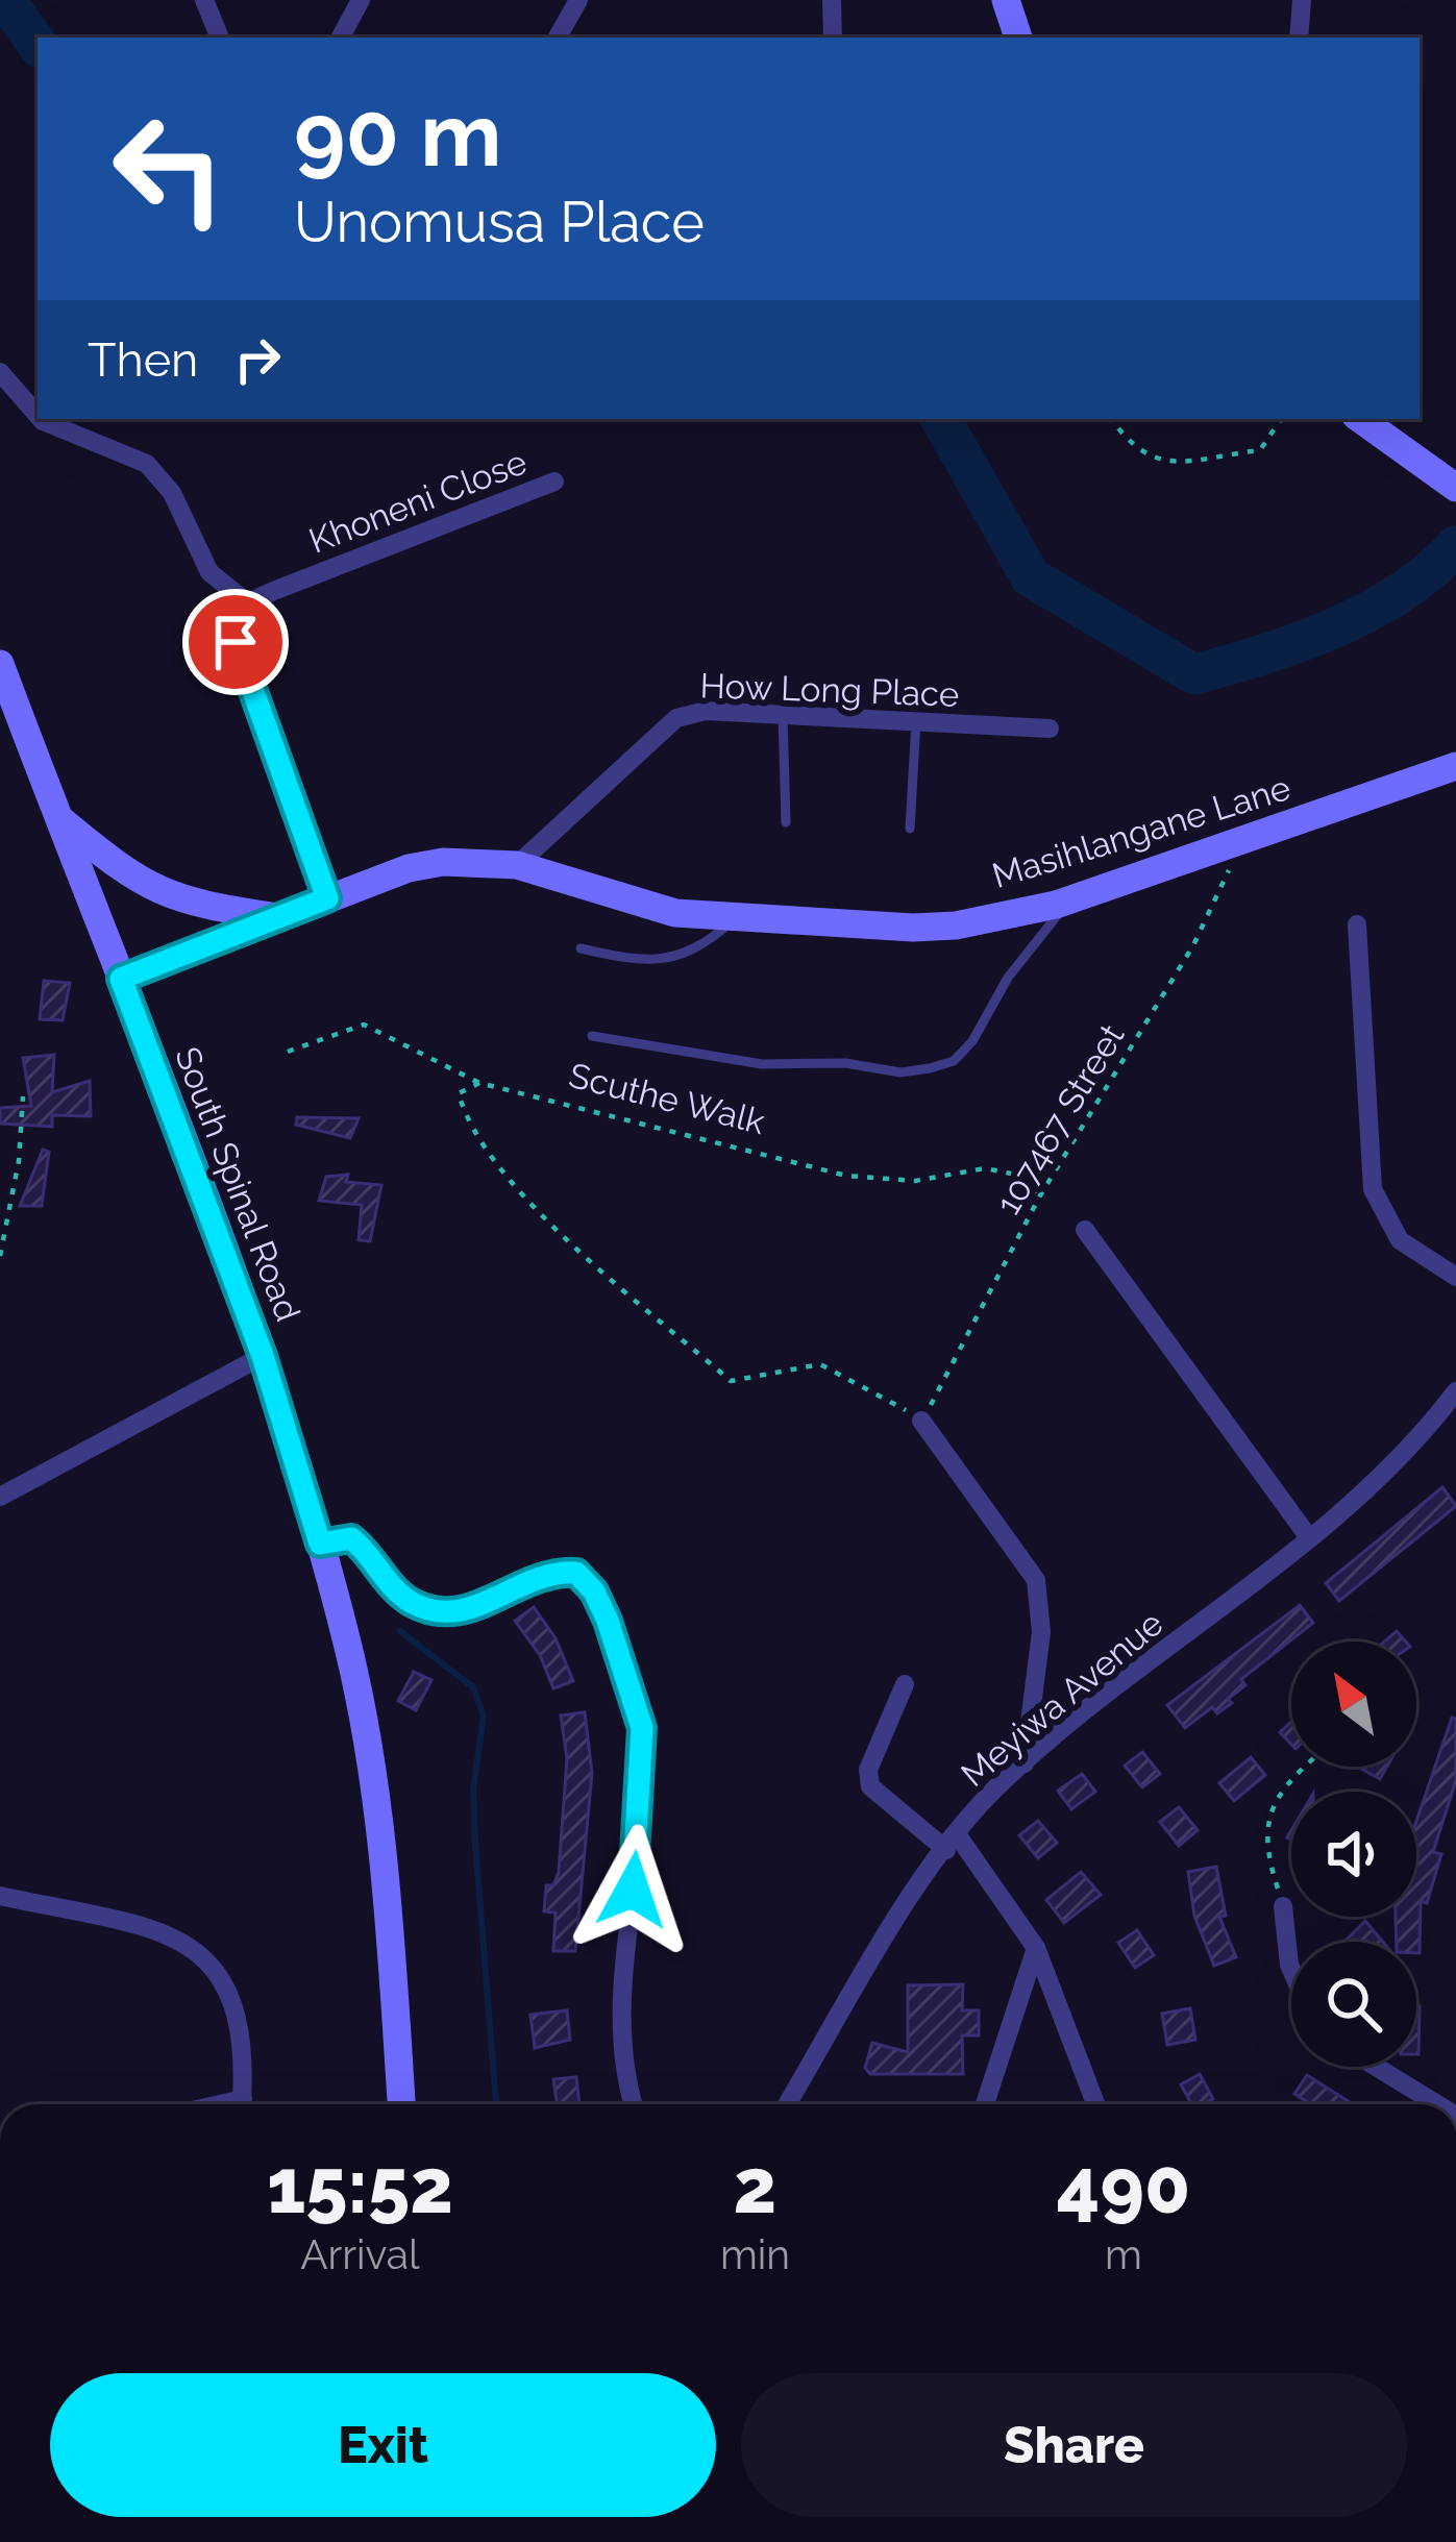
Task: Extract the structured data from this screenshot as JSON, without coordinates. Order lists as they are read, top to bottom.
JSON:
{
  "streets": {
    "street": [
      "Khoneni Close",
      "How Long Place",
      "Masihlangane Lane",
      "South Spinal Road",
      "Meyiwa Avenue"
    ],
    "path": ["Scuthe Walk", "107467 Street"]
  },
  "crossings": [
    ["How Long Place", "Masihlangane Lane"],
    ["Masihlangane Lane", "107467 Street"],
    ["Masihlangane Lane", "South Spinal Road"],
    ["Scuthe Walk", "107467 Street"]
  ],
  "north": "top left",
  "page": {
    "turn": ["90 m", "Unomusa Place"],
    "then": "Then",
    "eta": [
      "15:52",
      "Arrival",
      "2",
      "min",
      "490",
      "m"
    ],
    "buttons": ["Exit", "Share"]
  }
}
